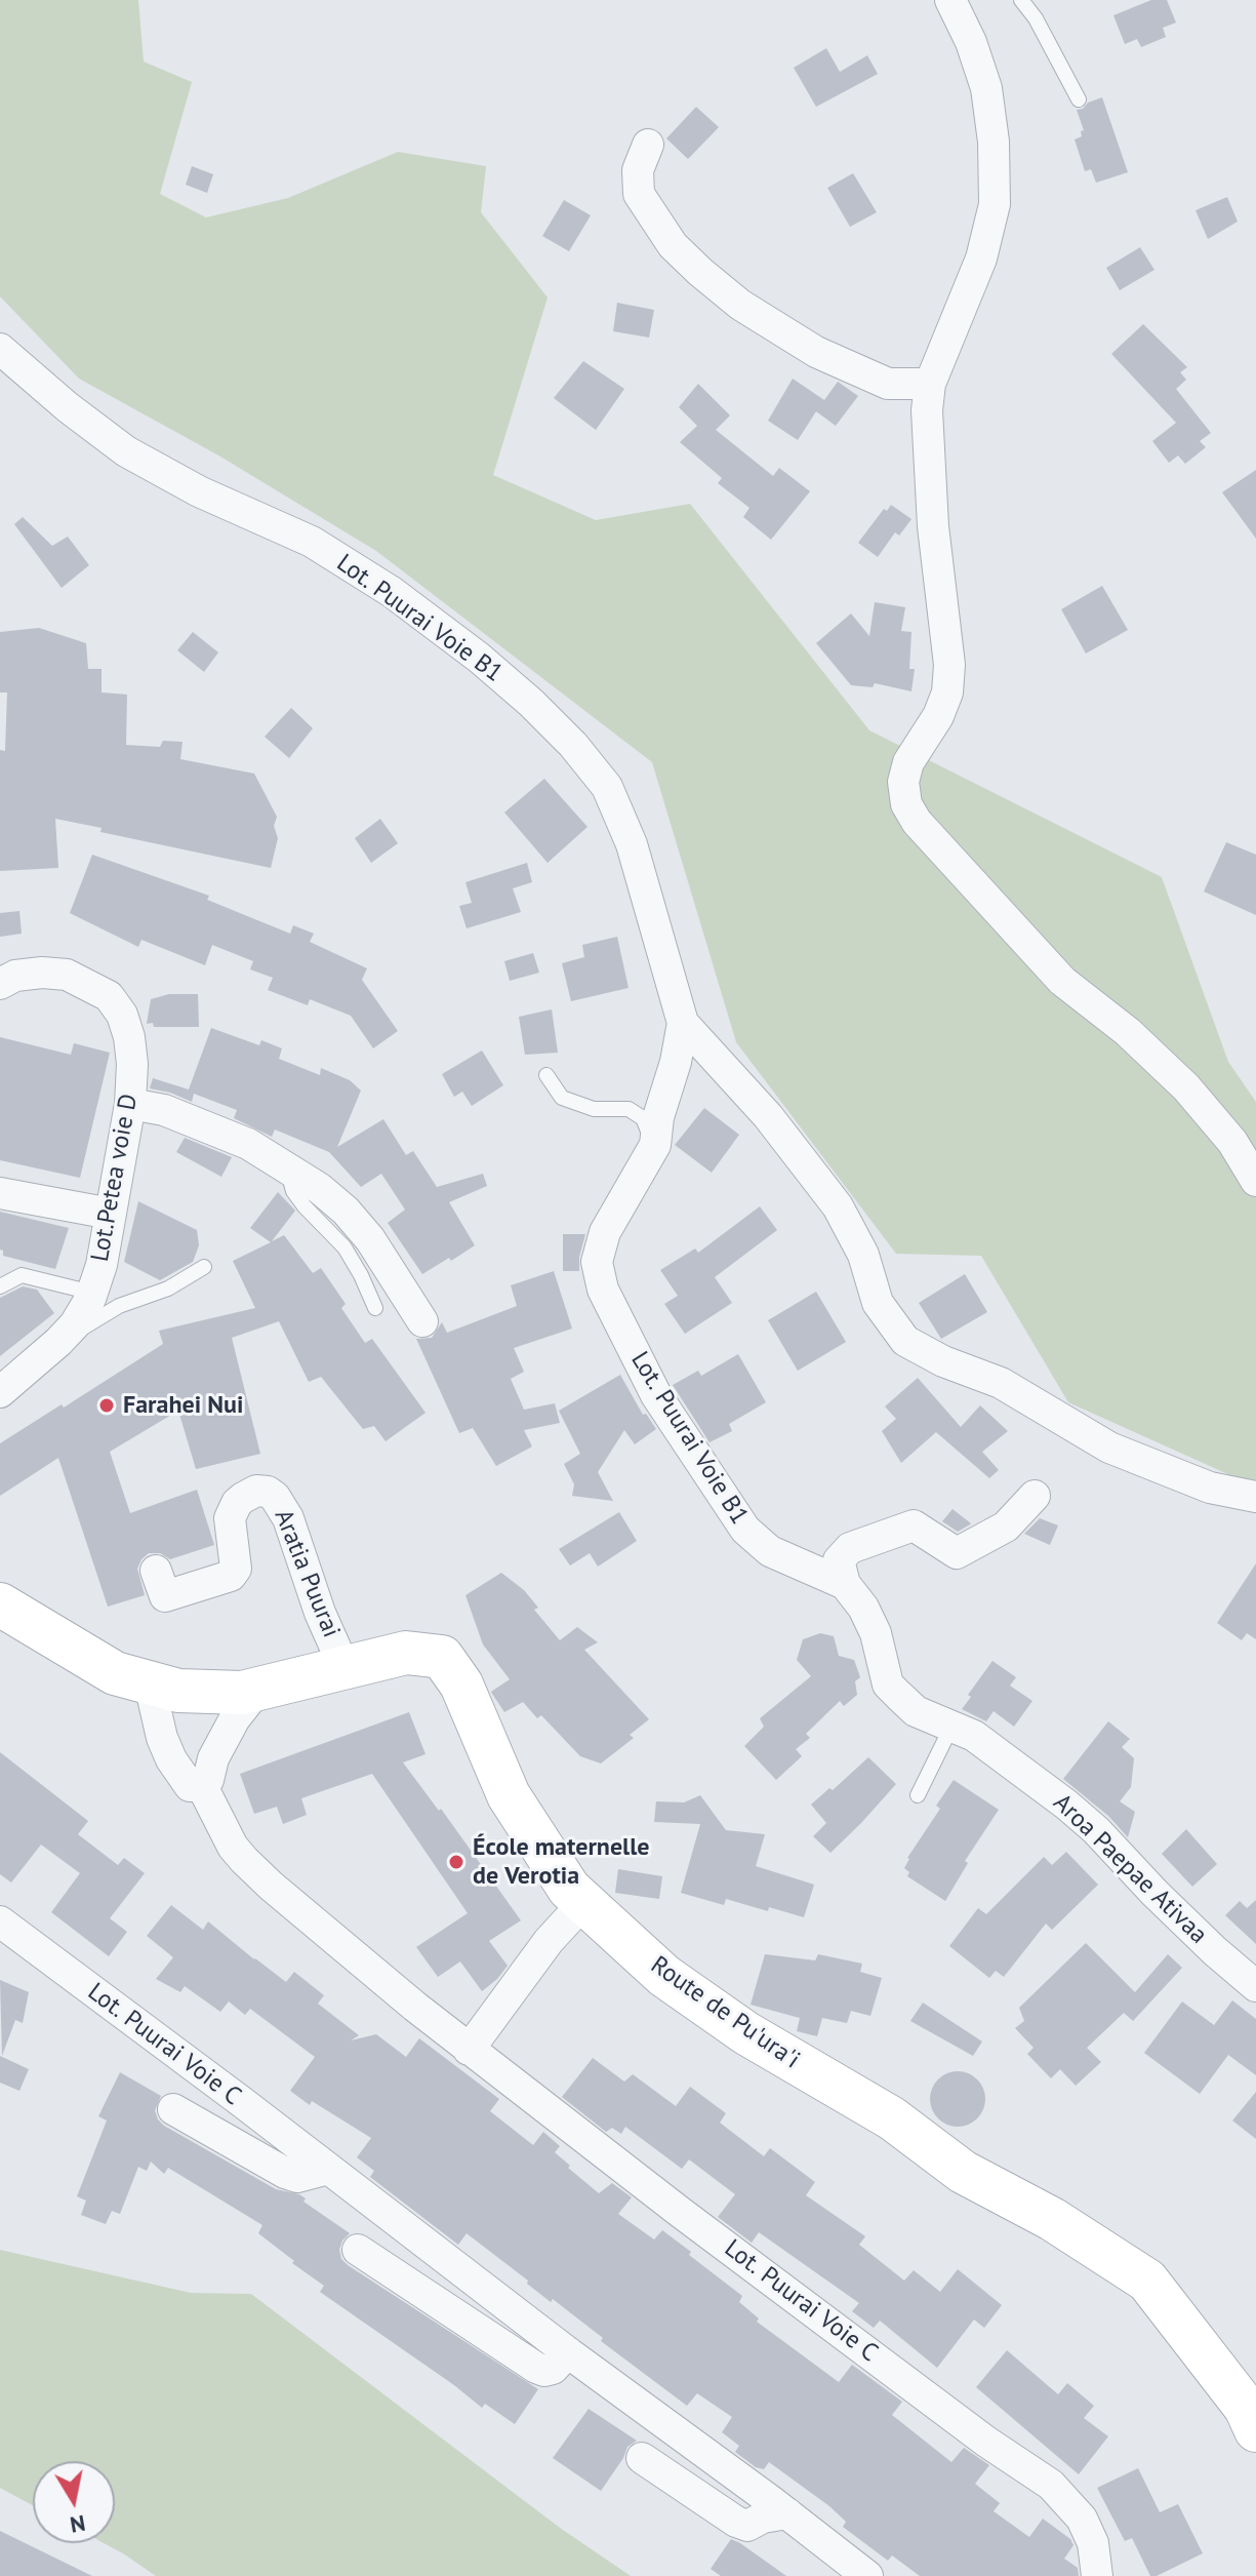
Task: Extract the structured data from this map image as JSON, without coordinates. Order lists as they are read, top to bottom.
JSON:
{
  "streets": {
    "main road": ["Route de Pu'ura'i"],
    "street": [
      "Lot. Puurai Voie B1",
      "Lot.Petea voie D",
      "Aratia Puurai",
      "Aroa Paepae Ativaa",
      "Lot. Puurai Voie C"
    ]
  },
  "crossings": [
    ["Lot. Puurai Voie B1", "Aroa Paepae Ativaa"],
    ["Aratia Puurai", "Route de Pu'ura'i"],
    ["Route de Pu'ura'i", "Lot. Puurai Voie C"]
  ],
  "places": ["Farahei Nui", "École maternelle de Verotia"],
  "north": "bottom"
}
